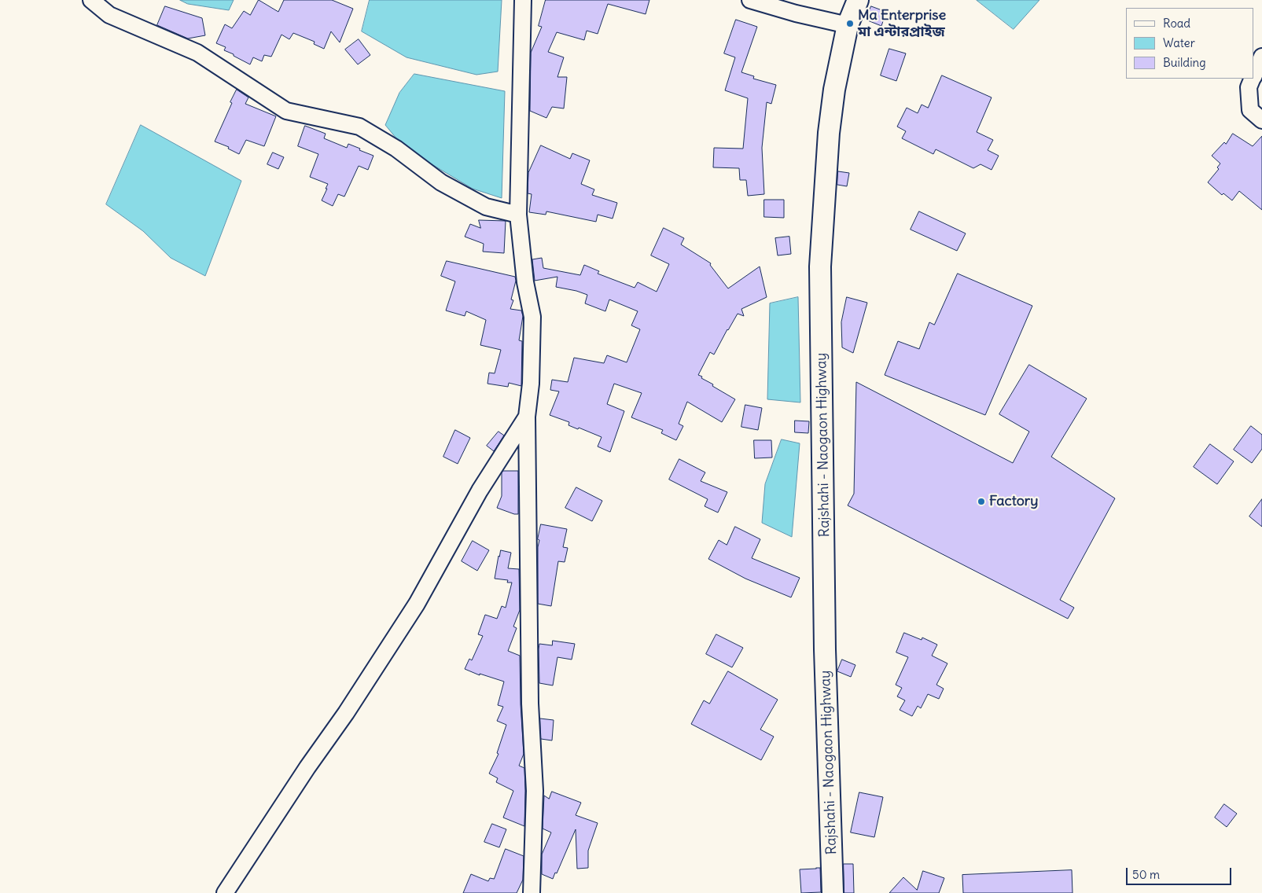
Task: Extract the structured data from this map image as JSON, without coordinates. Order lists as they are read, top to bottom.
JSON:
{
  "streets": {
    "main road": ["Rajshahi - Naogaon Highway"]
  },
  "places": ["Ma Enterprise মা এন্টারপ্রাইজ", "Factory"],
  "legend": ["Road", "Water", "Building"],
  "scale_bar": "50 m"
}
